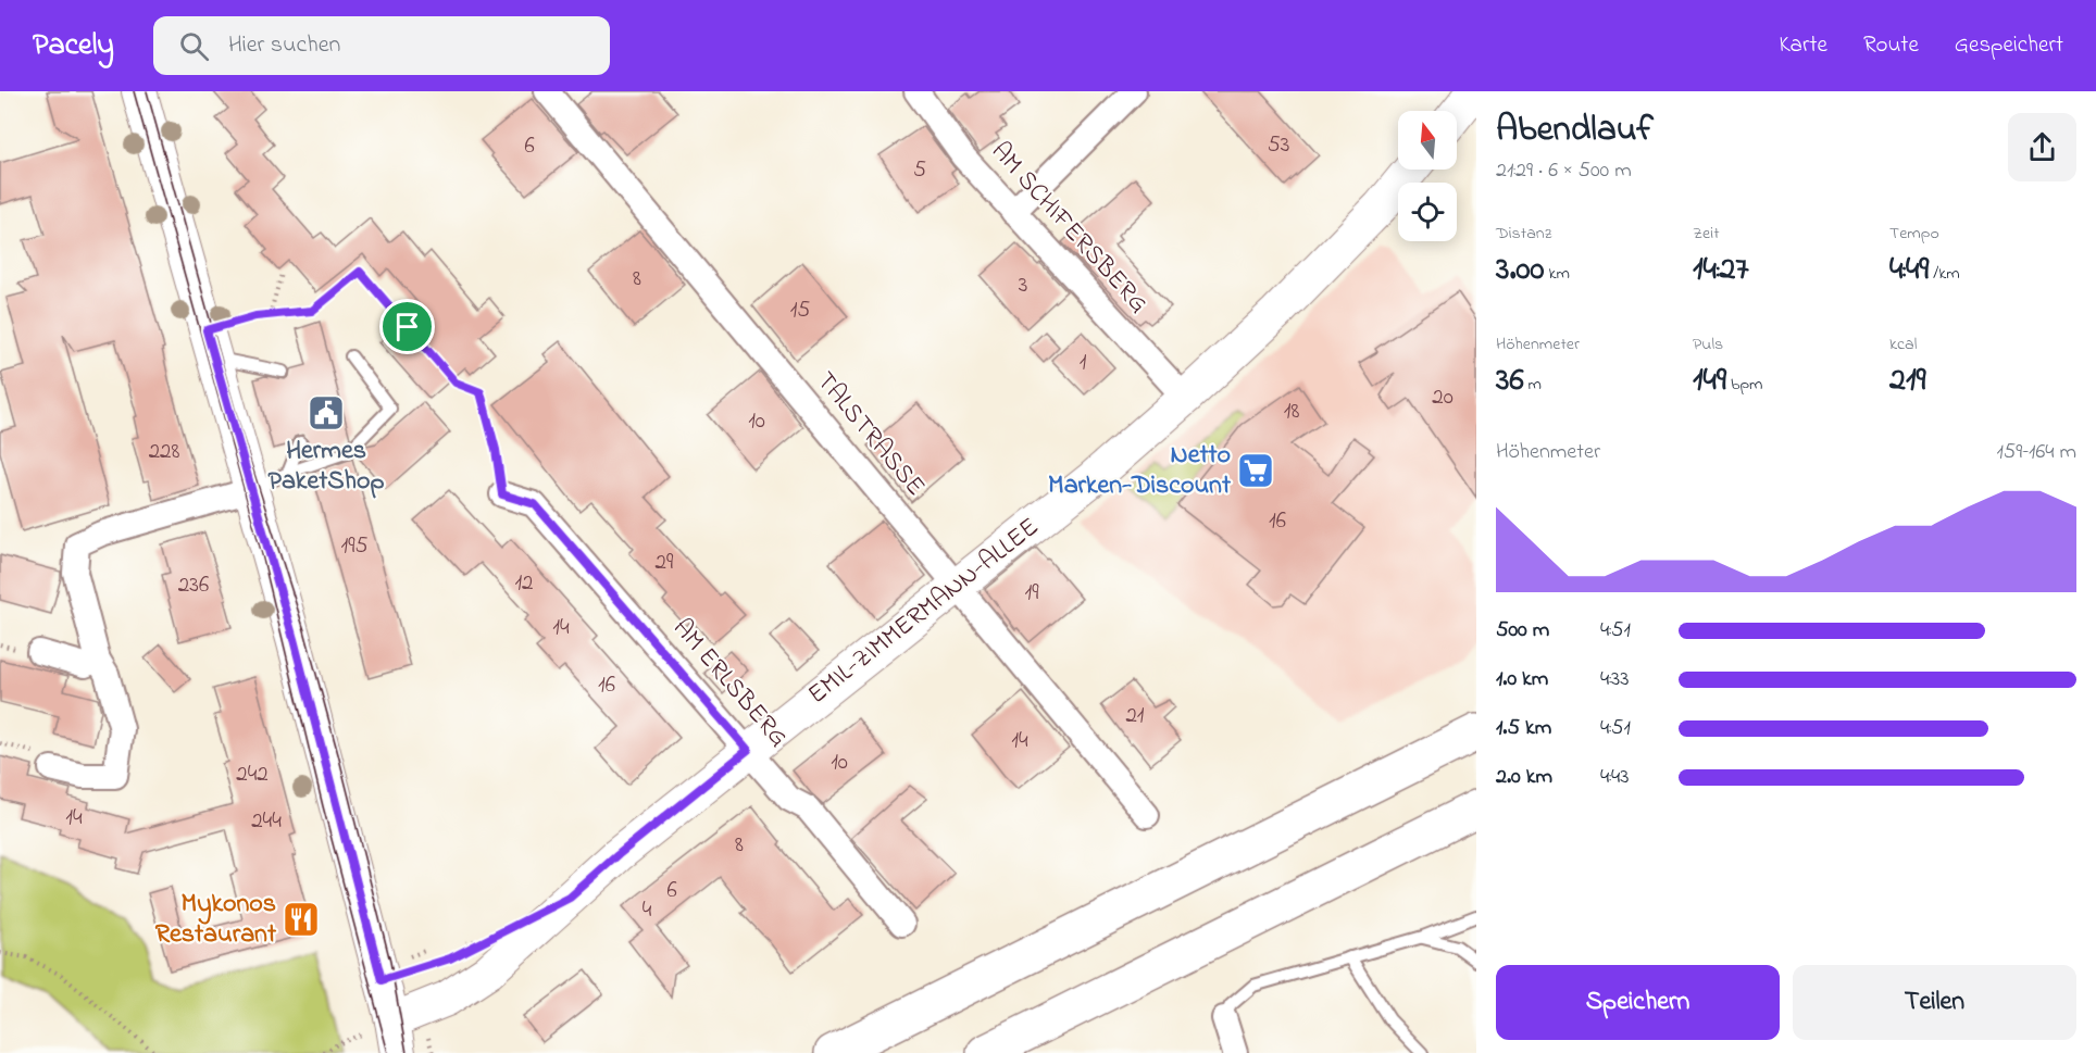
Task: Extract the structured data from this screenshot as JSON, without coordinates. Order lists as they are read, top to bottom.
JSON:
{
  "streets": {
    "main road": ["EMIL-ZIMMERMANN-ALLEE"],
    "street": ["AM SCHIFERSBERG", "TALSTRASSE", "AM ERLSBERG"]
  },
  "crossings": [
    ["AM SCHIFERSBERG", "EMIL-ZIMMERMANN-ALLEE"],
    ["TALSTRASSE", "EMIL-ZIMMERMANN-ALLEE"],
    ["EMIL-ZIMMERMANN-ALLEE", "AM ERLSBERG"]
  ],
  "places": {
    "public building": ["Hermes PaketShop"],
    "supermarket": ["Netto Marken-Discount"],
    "restaurant": ["Mykonos Restaurant"]
  },
  "house_numbers": [
    "53",
    "6",
    "5",
    "8",
    "3",
    "15",
    "1",
    "20",
    "18",
    "10",
    "228",
    "16",
    "195",
    "29",
    "12",
    "236",
    "19",
    "14",
    "16",
    "21",
    "14",
    "10",
    "242",
    "14",
    "244",
    "8",
    "6",
    "4"
  ],
  "north": "top",
  "page": {
    "header": "Pacely",
    "search": "Hier suchen",
    "nav": ["Karte", "Route", "Gespeichert"],
    "heading": ["Abendlauf", "21:29 · 6 × 500 m"],
    "stats": [
      ["Distanz", "3.00 km"],
      ["Zeit", "14:27"],
      ["Tempo", "4:49 /km"],
      ["Höhenmeter", "36 m"],
      ["Puls", "149 bpm"],
      ["kcal", "219"]
    ],
    "chart": ["Höhenmeter", "159–164 m"],
    "list": [
      {
        "name": "500 m",
        "note": "4:51"
      },
      {
        "name": "1.0 km",
        "note": "4:33"
      },
      {
        "name": "1.5 km",
        "note": "4:51"
      },
      {
        "name": "2.0 km",
        "note": "4:43"
      }
    ],
    "buttons": ["Speichern", "Teilen"]
  }
}
